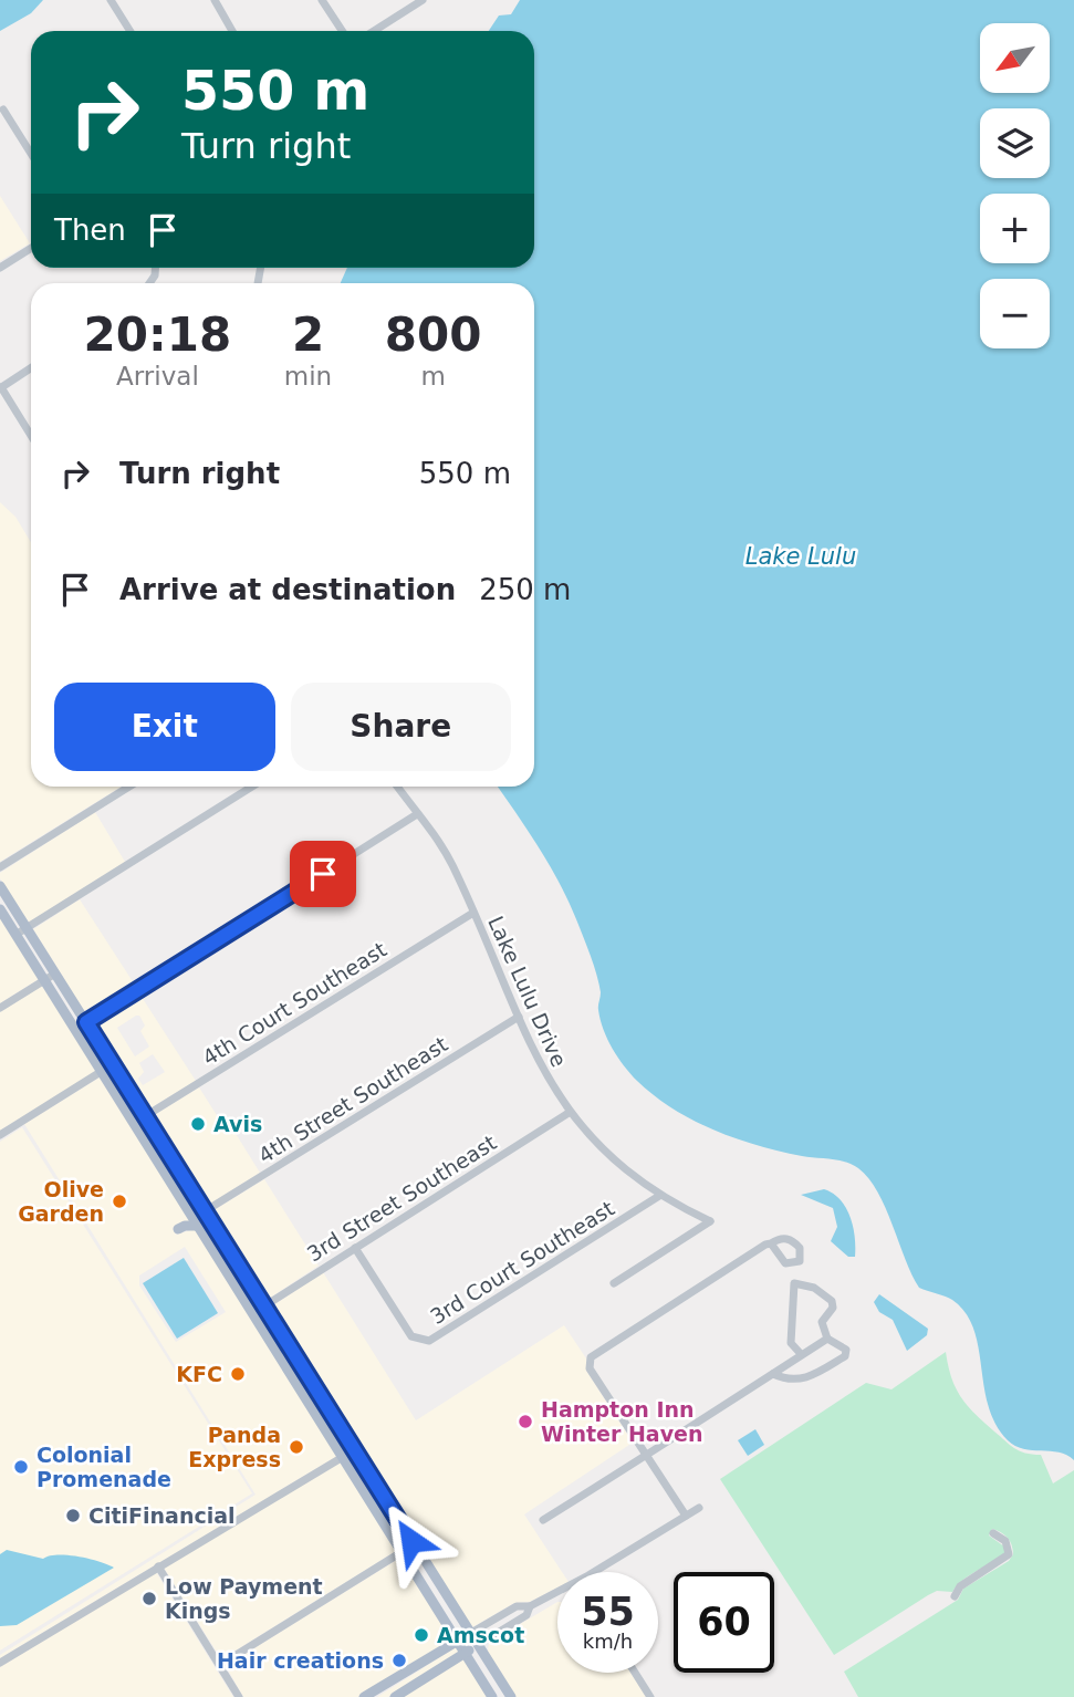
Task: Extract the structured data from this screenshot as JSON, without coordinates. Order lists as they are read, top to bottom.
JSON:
{
  "streets": {
    "street": [
      "Lake Lulu Drive",
      "4th Court Southeast",
      "4th Street Southeast",
      "3rd Street Southeast",
      "3rd Court Southeast"
    ]
  },
  "crossings": [
    ["Lake Lulu Drive", "4th Court Southeast"],
    ["Lake Lulu Drive", "4th Street Southeast"],
    ["Lake Lulu Drive", "3rd Street Southeast"],
    ["Lake Lulu Drive", "3rd Court Southeast"],
    ["3rd Street Southeast", "3rd Court Southeast"]
  ],
  "water": ["Lake Lulu"],
  "places": [
    "Avis",
    "Olive Garden",
    "KFC",
    "Hampton Inn Winter Haven",
    "Panda Express",
    "Colonial Promenade",
    "CitiFinancial",
    "Low Payment Kings",
    "Amscot",
    "Hair creations"
  ],
  "north": "bottom left",
  "page": {
    "map_buttons": ["+", "−"],
    "turn": ["550 m", "Turn right"],
    "then": "Then",
    "eta": [
      "20:18",
      "Arrival",
      "2",
      "min",
      "800",
      "m"
    ],
    "list": [
      {
        "name": "Turn right",
        "value": "550 m"
      },
      {
        "name": "Arrive at destination",
        "value": "250 m"
      }
    ],
    "buttons": ["Exit", "Share"],
    "speed": "55 km/h",
    "limit": "60"
  }
}
